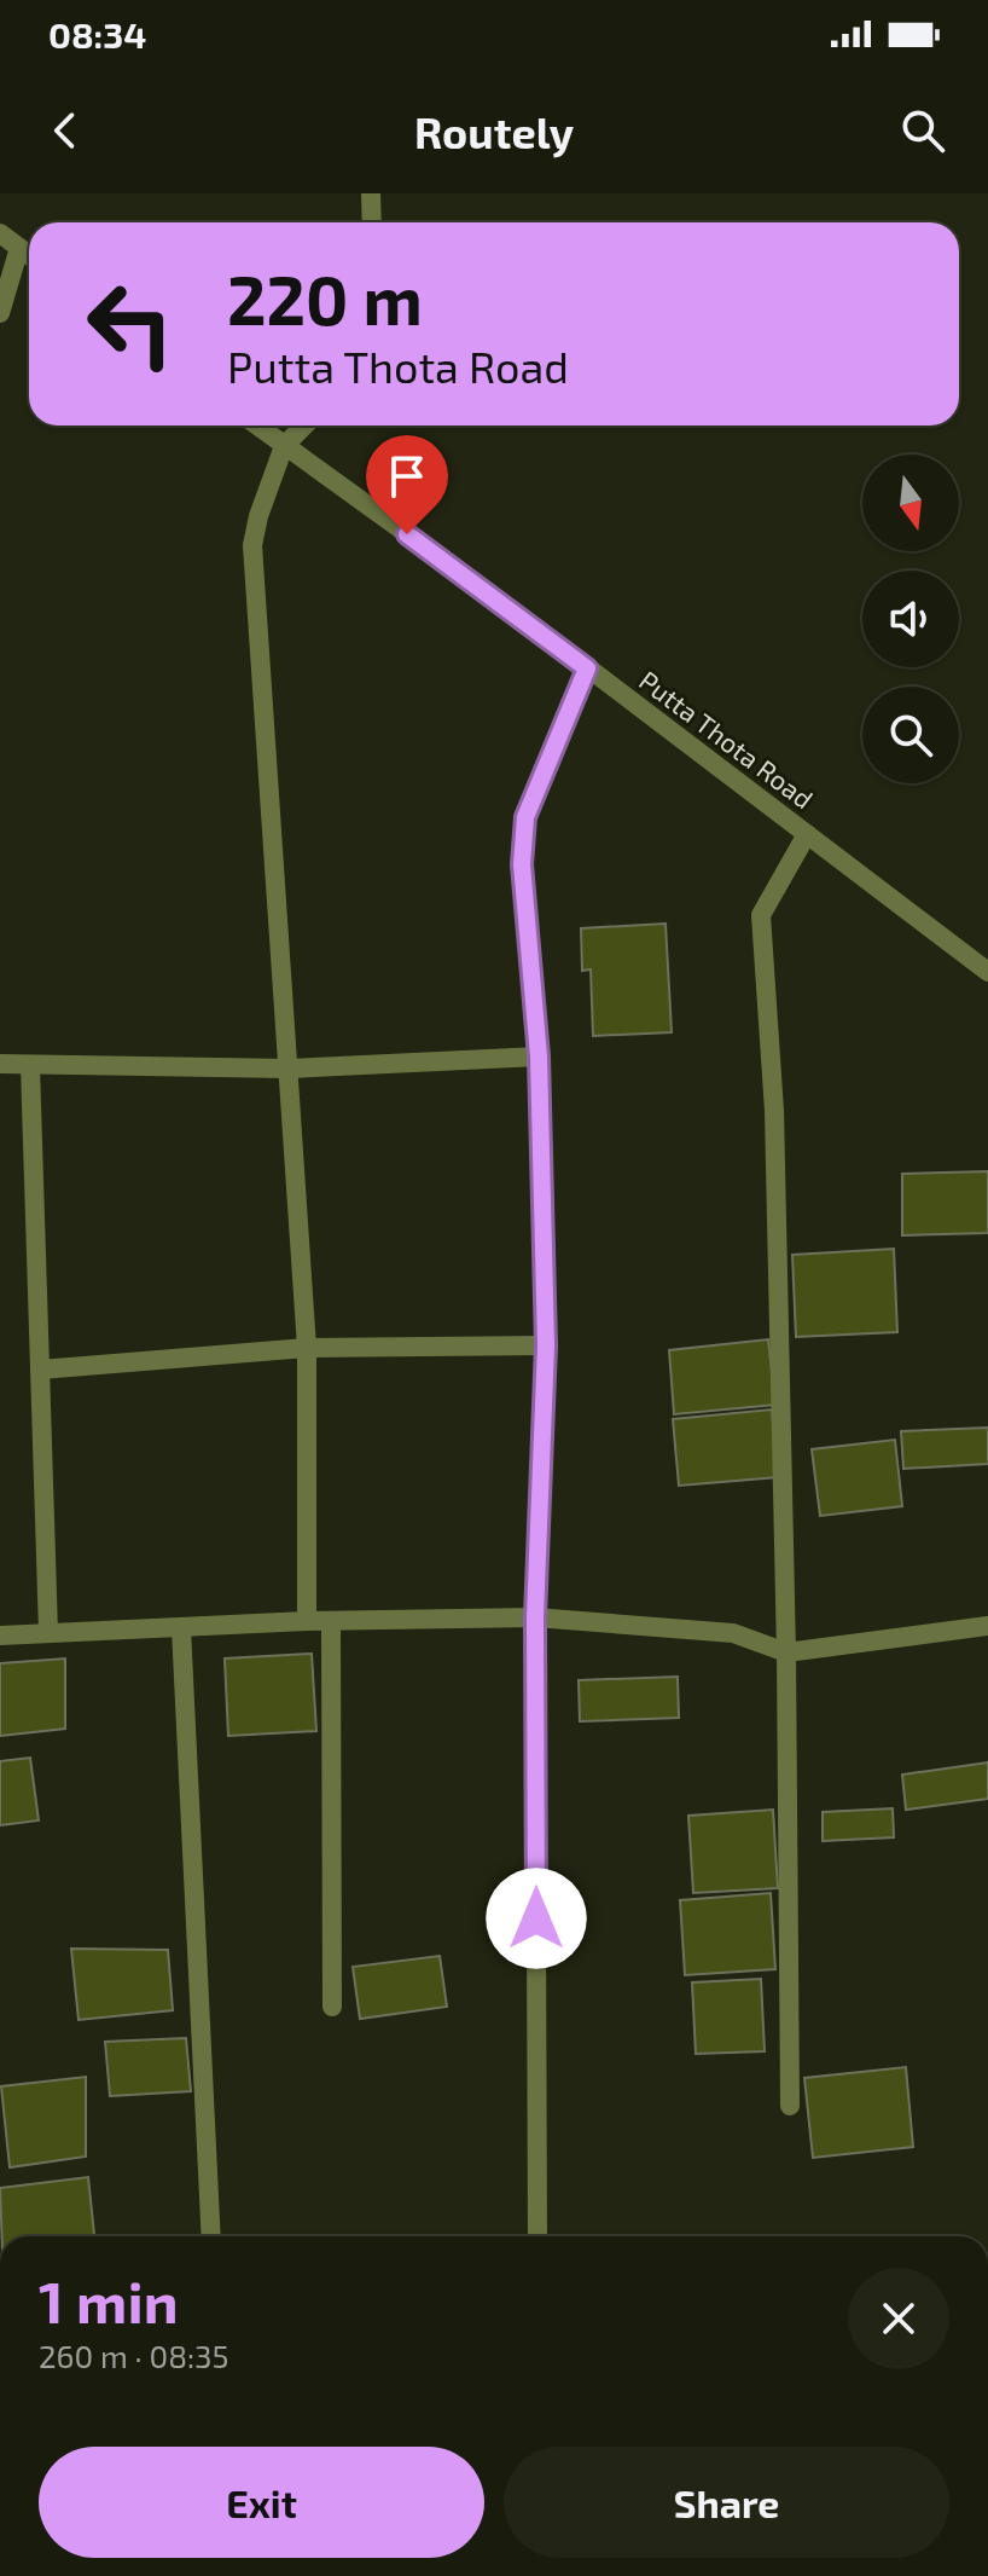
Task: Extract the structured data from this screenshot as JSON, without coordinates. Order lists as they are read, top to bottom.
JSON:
{
  "streets": {
    "street": ["Putta Thota Road"]
  },
  "north": "bottom",
  "page": {
    "status": "08:34",
    "header": "Routely",
    "turn": ["220 m", "Putta Thota Road"],
    "heading": ["1 min", "260 m · 08:35"],
    "buttons": ["Exit", "Share"]
  }
}
